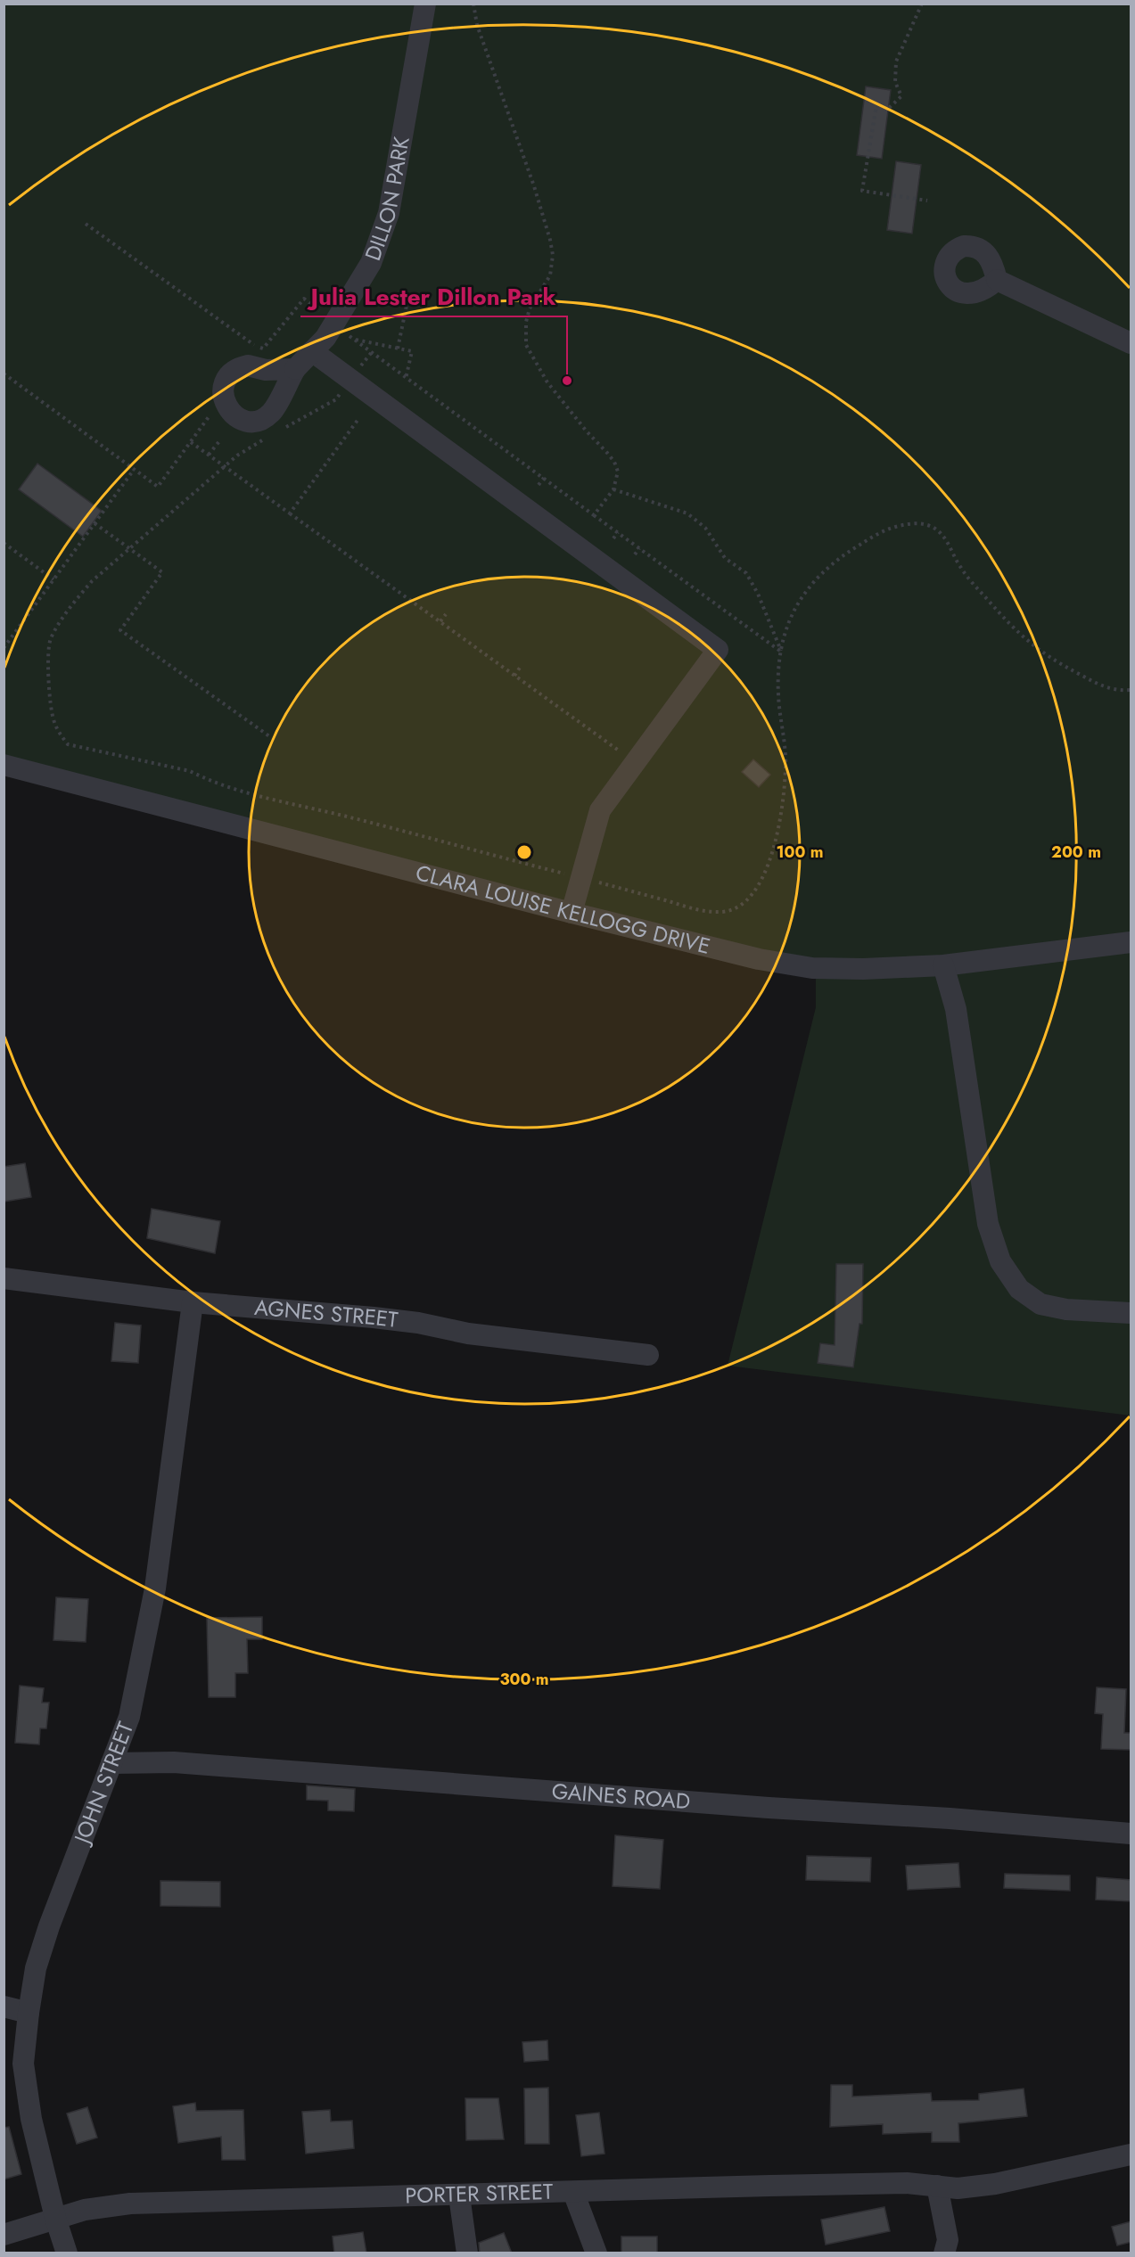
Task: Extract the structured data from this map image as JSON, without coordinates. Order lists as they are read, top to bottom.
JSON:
{
  "streets": {
    "street": [
      "DILLON PARK",
      "CLARA LOUISE KELLOGG DRIVE",
      "AGNES STREET",
      "JOHN STREET",
      "GAINES ROAD",
      "PORTER STREET"
    ]
  },
  "crossings": [
    ["AGNES STREET", "JOHN STREET"],
    ["JOHN STREET", "GAINES ROAD"],
    ["JOHN STREET", "PORTER STREET"]
  ],
  "places": ["Julia Lester Dillon Park"],
  "rings": ["100 m", "200 m", "300 m"]
}
